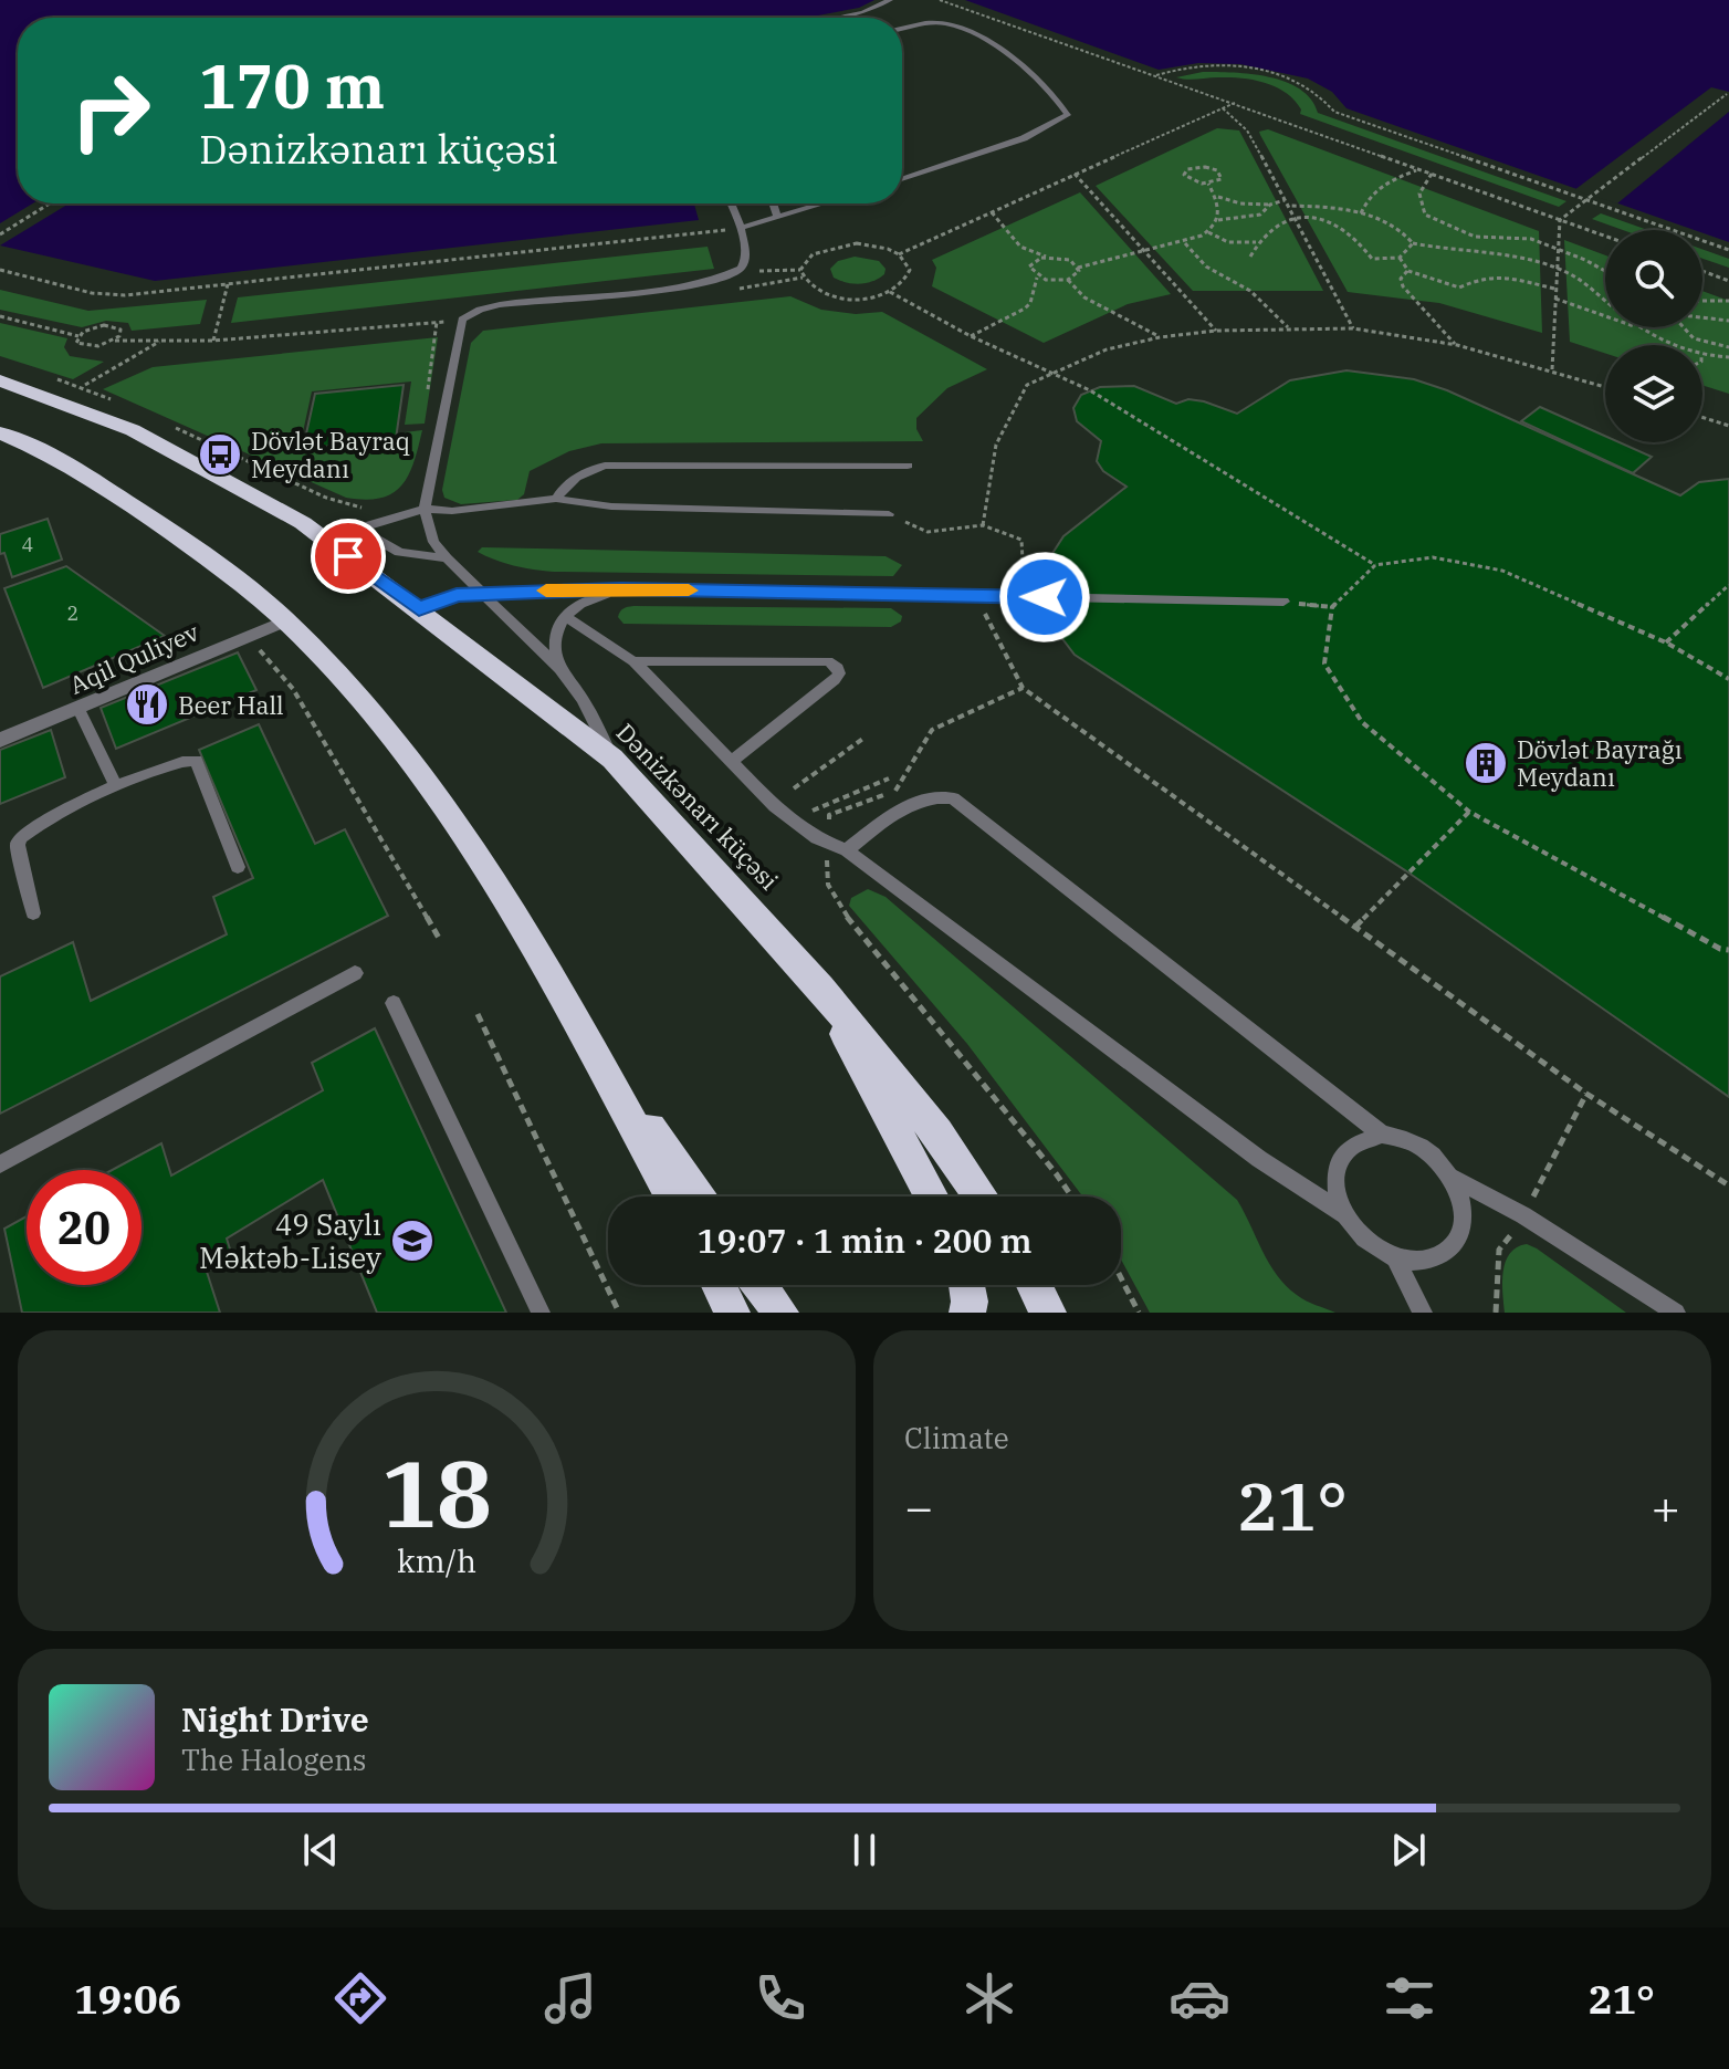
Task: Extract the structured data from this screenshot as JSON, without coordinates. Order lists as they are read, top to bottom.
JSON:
{
  "streets": {
    "highway": ["Dənizkənarı küçəsi"],
    "street": ["Aqil Quliyev"]
  },
  "places": {
    "bus stop": ["Dövlət Bayraq Meydanı"],
    "restaurant": ["Beer Hall"],
    "building": ["Dövlət Bayrağı Meydanı"],
    "school or university": ["49 Saylı Məktəb-Lisey"]
  },
  "house_numbers": ["4", "2"],
  "page": {
    "turn": ["170 m", "Dənizkənarı küçəsi"],
    "limit": "20",
    "trip": "19:07 · 1 min · 200 m",
    "tile": "Climate",
    "heat": ["−", "21°", "+"],
    "song": ["Night Drive", "The Halogens"],
    "tabs": ["19:06", "21°"],
    "gauge": ["18", "km/h"]
  }
}
